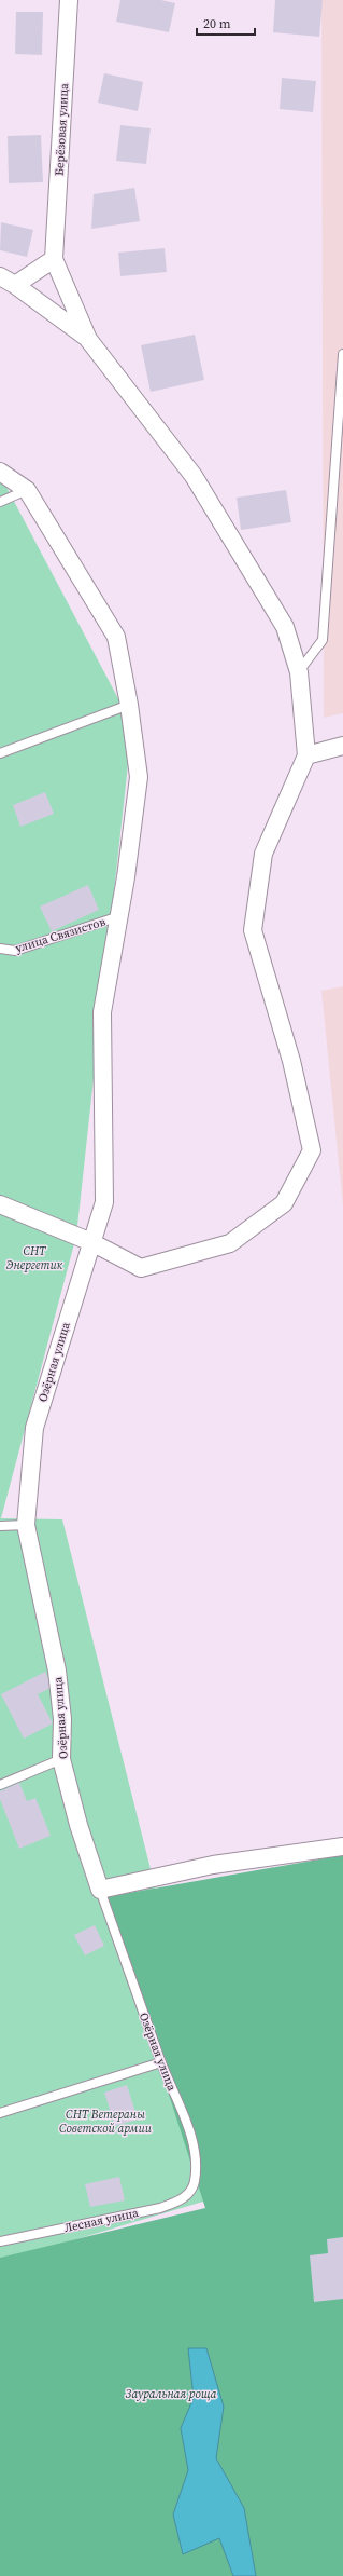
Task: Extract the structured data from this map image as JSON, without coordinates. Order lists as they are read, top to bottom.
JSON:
{
  "streets": {
    "street": ["Берёзовая улица", "Озёрная улица"],
    "lane": ["улица Связистов", "Лесная улица"]
  },
  "crossings": [
    ["улица Связистов", "Озёрная улица"],
    ["Озёрная улица", "Лесная улица"]
  ],
  "parks": ["СНТ Энергетик", "СНТ Ветераны Советской армии", "Зауральная роща"],
  "scale_bar": "20 m"
}
